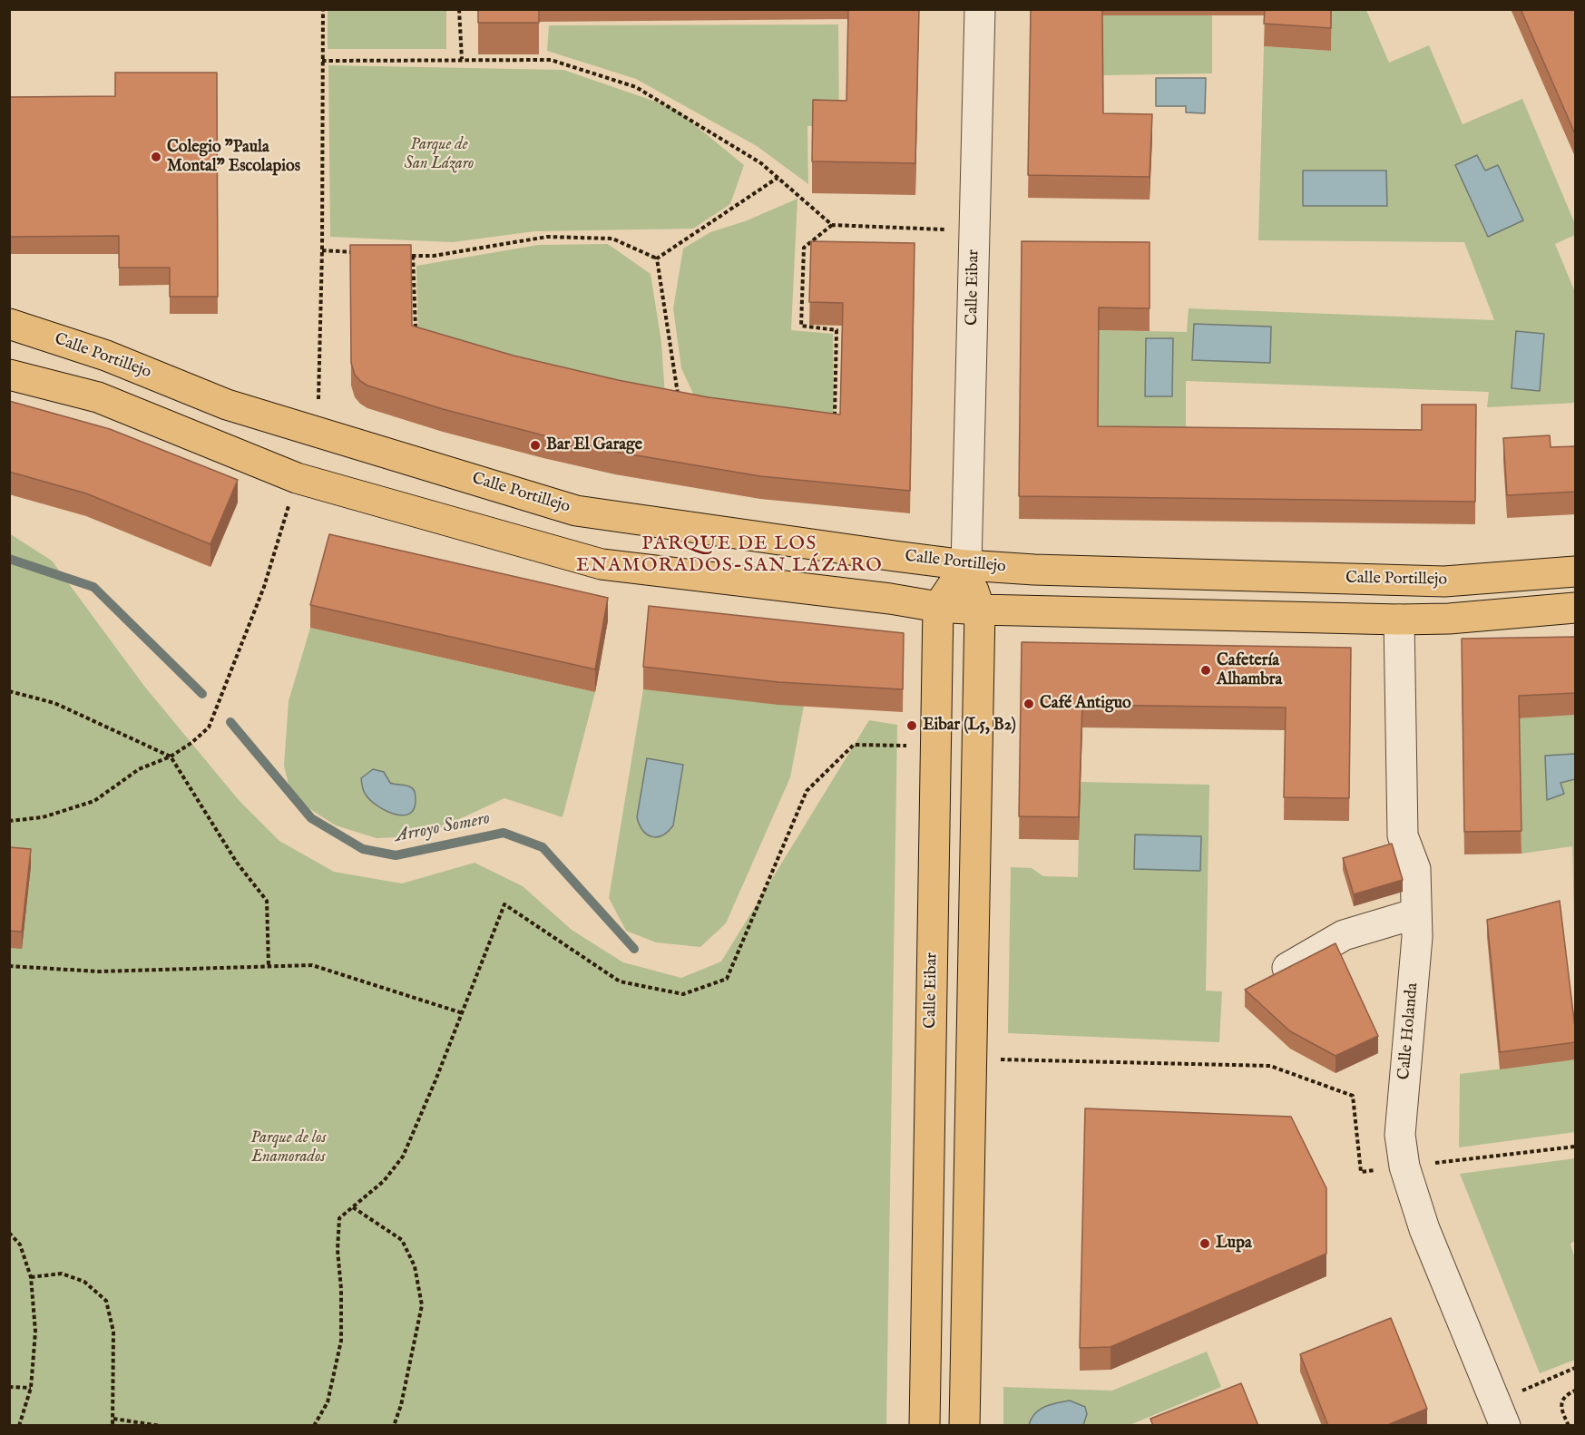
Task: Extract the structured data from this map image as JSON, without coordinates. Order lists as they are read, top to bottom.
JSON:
{
  "streets": {
    "main road": ["Calle Eibar", "Calle Portillejo"],
    "street": ["Calle Holanda"]
  },
  "crossings": [
    ["Calle Eibar", "Calle Portillejo"]
  ],
  "districts": ["PARQUE DE LOS ENAMORADOS-SAN LÁZARO"],
  "water": ["Arroyo Somero"],
  "parks": ["Parque de San Lázaro", "Parque de los Enamorados"],
  "places": [
    "Colegio \"Paula Montal\" Escolapios",
    "Bar El Garage",
    "Cafetería Alhambra",
    "Café Antiguo",
    "Eibar (L5, B2)",
    "Lupa"
  ]
}
